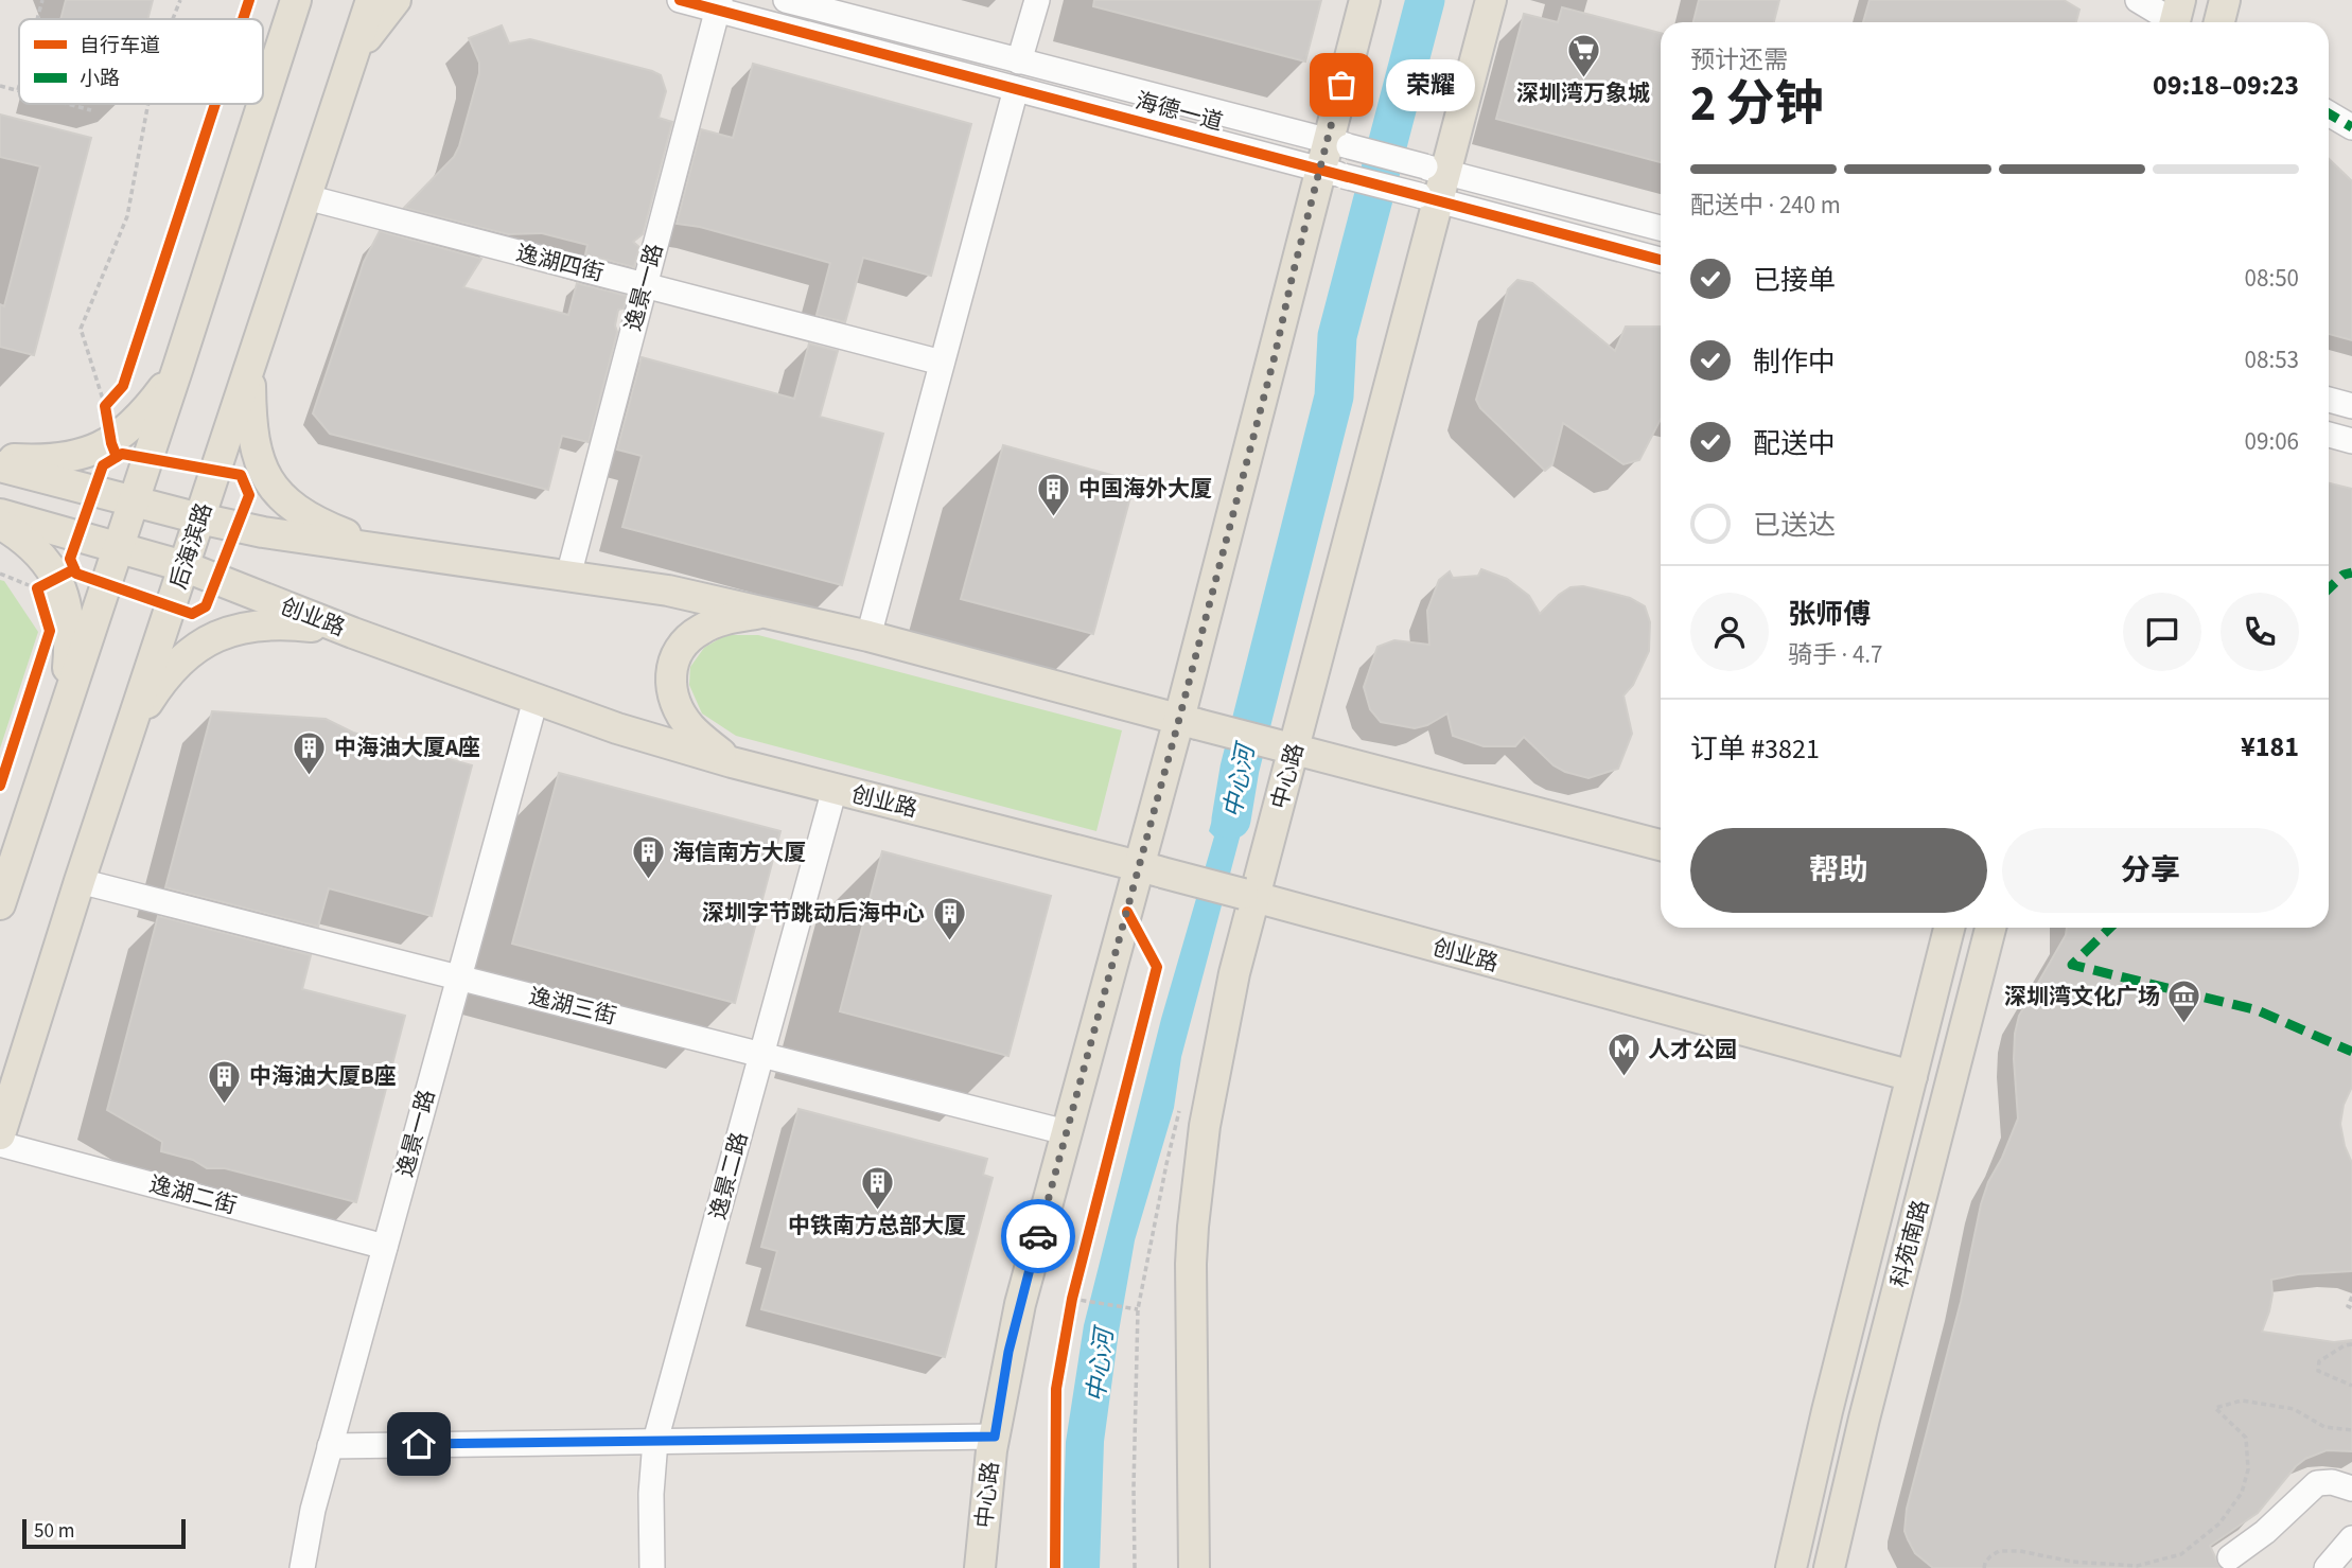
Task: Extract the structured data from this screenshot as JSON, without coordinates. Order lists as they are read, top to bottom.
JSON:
{
  "streets": {
    "main road": [
      "后海滨路",
      "创业路",
      "中心路",
      "科苑南路"
    ],
    "street": [
      "海德一道",
      "逸湖四街",
      "逸景一路",
      "逸湖三街",
      "逸景二路",
      "逸湖二街"
    ]
  },
  "crossings": [
    ["海德一道", "逸景一路"],
    ["海德一道", "中心路"],
    ["逸湖四街", "逸景一路"],
    ["逸湖四街", "后海滨路"],
    ["逸景一路", "创业路"],
    ["逸景一路", "逸湖三街"],
    ["逸景一路", "逸湖二街"],
    ["后海滨路", "创业路"],
    ["后海滨路", "逸湖三街"],
    ["创业路", "中心路"],
    ["创业路", "逸景二路"],
    ["创业路", "科苑南路"],
    ["中心路", "逸湖三街"],
    ["逸湖三街", "逸景二路"]
  ],
  "water": ["中心河"],
  "places": {
    "supermarket": ["深圳湾万象城"],
    "other": ["荣耀"],
    "building": [
      "中国海外大厦",
      "中海油大厦A座",
      "海信南方大厦",
      "深圳字节跳动后海中心",
      "中海油大厦B座",
      "中铁南方总部大厦"
    ],
    "museum": ["深圳湾文化广场"],
    "metro station": ["人才公园"]
  },
  "legend": ["自行车道", "小路"],
  "scale_bar": "50 m",
  "page": {
    "heading": ["2 分钟", "预计还需", "09:18–09:23"],
    "panel": [
      "张师傅",
      "骑手 · 4.7",
      "订单 #3821",
      "¥181"
    ],
    "bubble": "荣耀",
    "bar": "配送中 · 240 m",
    "list": [
      ["已接单", "08:50"],
      ["制作中", "08:53"],
      ["配送中", "09:06"],
      "已送达"
    ],
    "buttons": ["帮助", "分享"],
    "scale": "50 m"
  }
}
